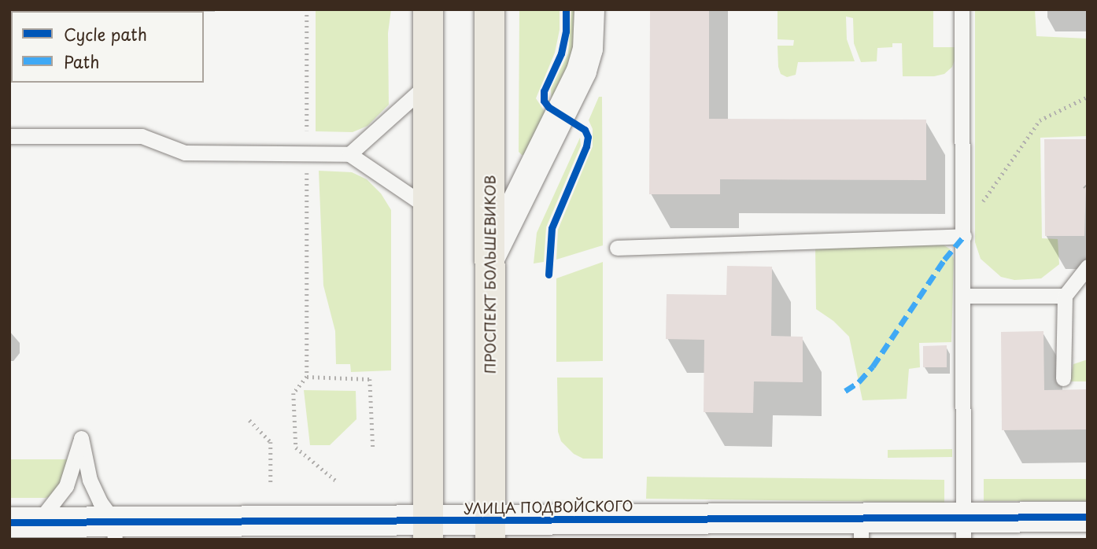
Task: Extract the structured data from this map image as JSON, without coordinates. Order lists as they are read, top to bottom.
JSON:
{
  "streets": {
    "main road": ["ПРОСПЕКТ БОЛЬШЕВИКОВ"],
    "street": ["УЛИЦА ПОДВОЙСКОГО"]
  },
  "crossings": [
    ["ПРОСПЕКТ БОЛЬШЕВИКОВ", "УЛИЦА ПОДВОЙСКОГО"]
  ],
  "legend": ["Cycle path", "Path"]
}
